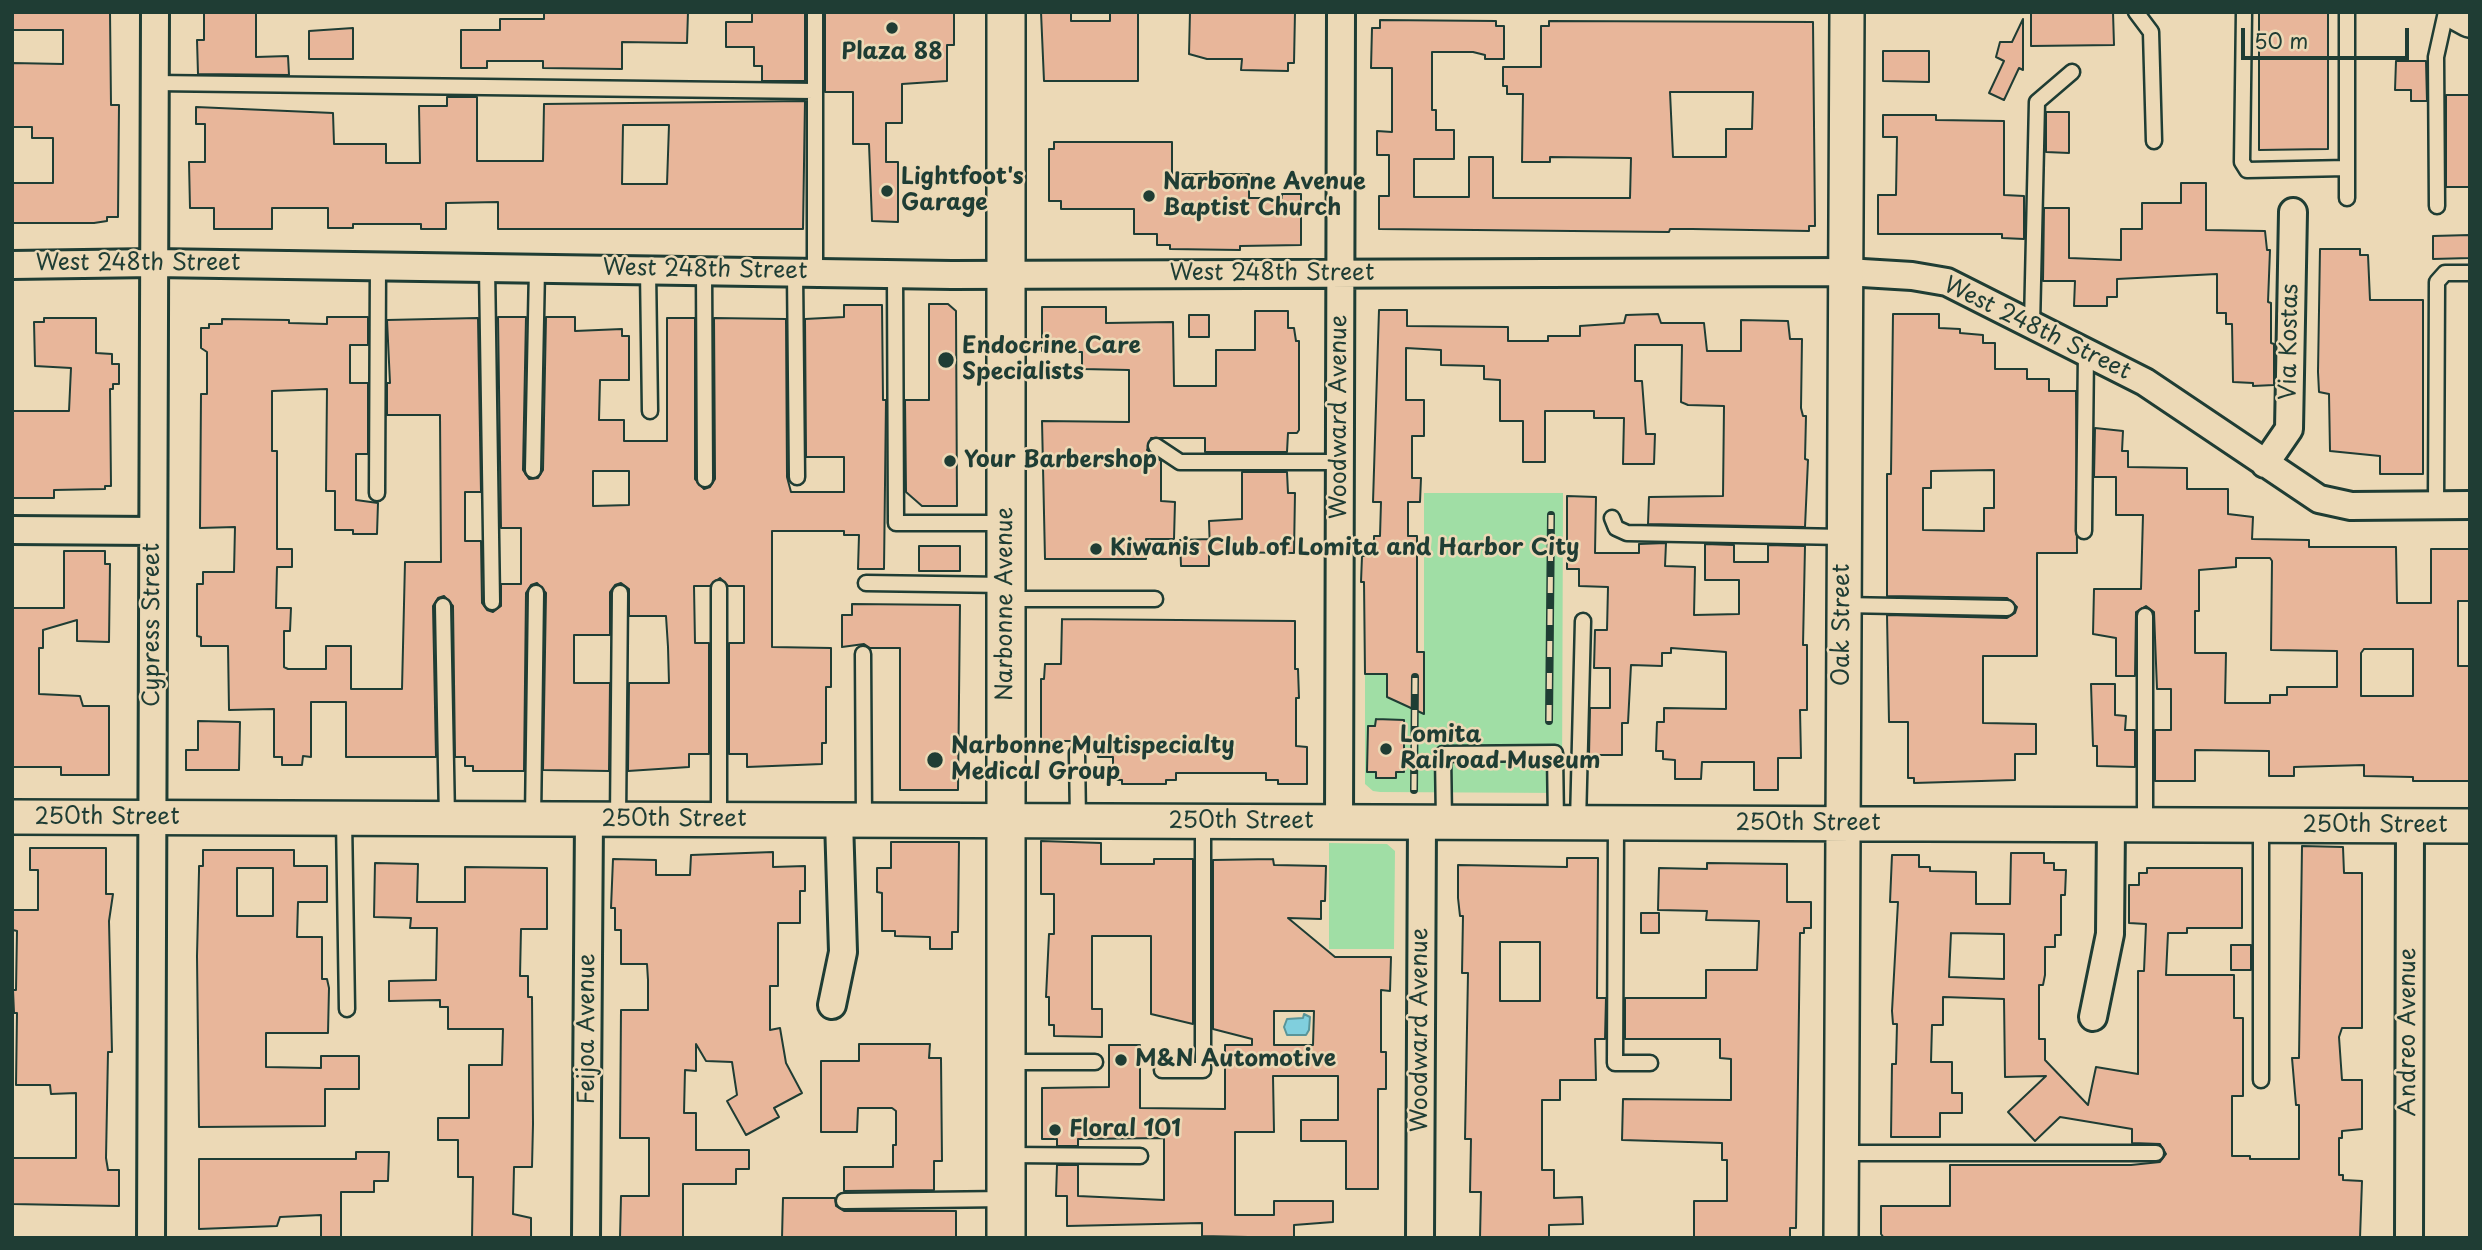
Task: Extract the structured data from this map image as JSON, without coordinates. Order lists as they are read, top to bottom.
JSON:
{
  "streets": {
    "main road": ["Narbonne Avenue"],
    "street": [
      "West 248th Street",
      "Via Kostas",
      "Woodward Avenue",
      "Cypress Street",
      "Oak Street",
      "250th Street",
      "Feijoa Avenue",
      "Andreo Avenue"
    ]
  },
  "crossings": [
    ["West 248th Street", "Via Kostas"],
    ["West 248th Street", "Woodward Avenue"],
    ["West 248th Street", "Narbonne Avenue"],
    ["West 248th Street", "Cypress Street"],
    ["West 248th Street", "Oak Street"],
    ["Woodward Avenue", "250th Street"],
    ["Narbonne Avenue", "250th Street"],
    ["Cypress Street", "250th Street"],
    ["Oak Street", "250th Street"],
    ["250th Street", "Feijoa Avenue"],
    ["250th Street", "Andreo Avenue"]
  ],
  "places": [
    "Plaza 88",
    "Lightfoot's Garage",
    "Narbonne Avenue Baptist Church",
    "Endocrine Care Specialists",
    "Your Barbershop",
    "Kiwanis Club of Lomita and Harbor City",
    "Lomita Railroad Museum",
    "Narbonne Multispecialty Medical Group",
    "M&N Automotive",
    "Floral 101"
  ],
  "scale_bar": "50 m"
}
